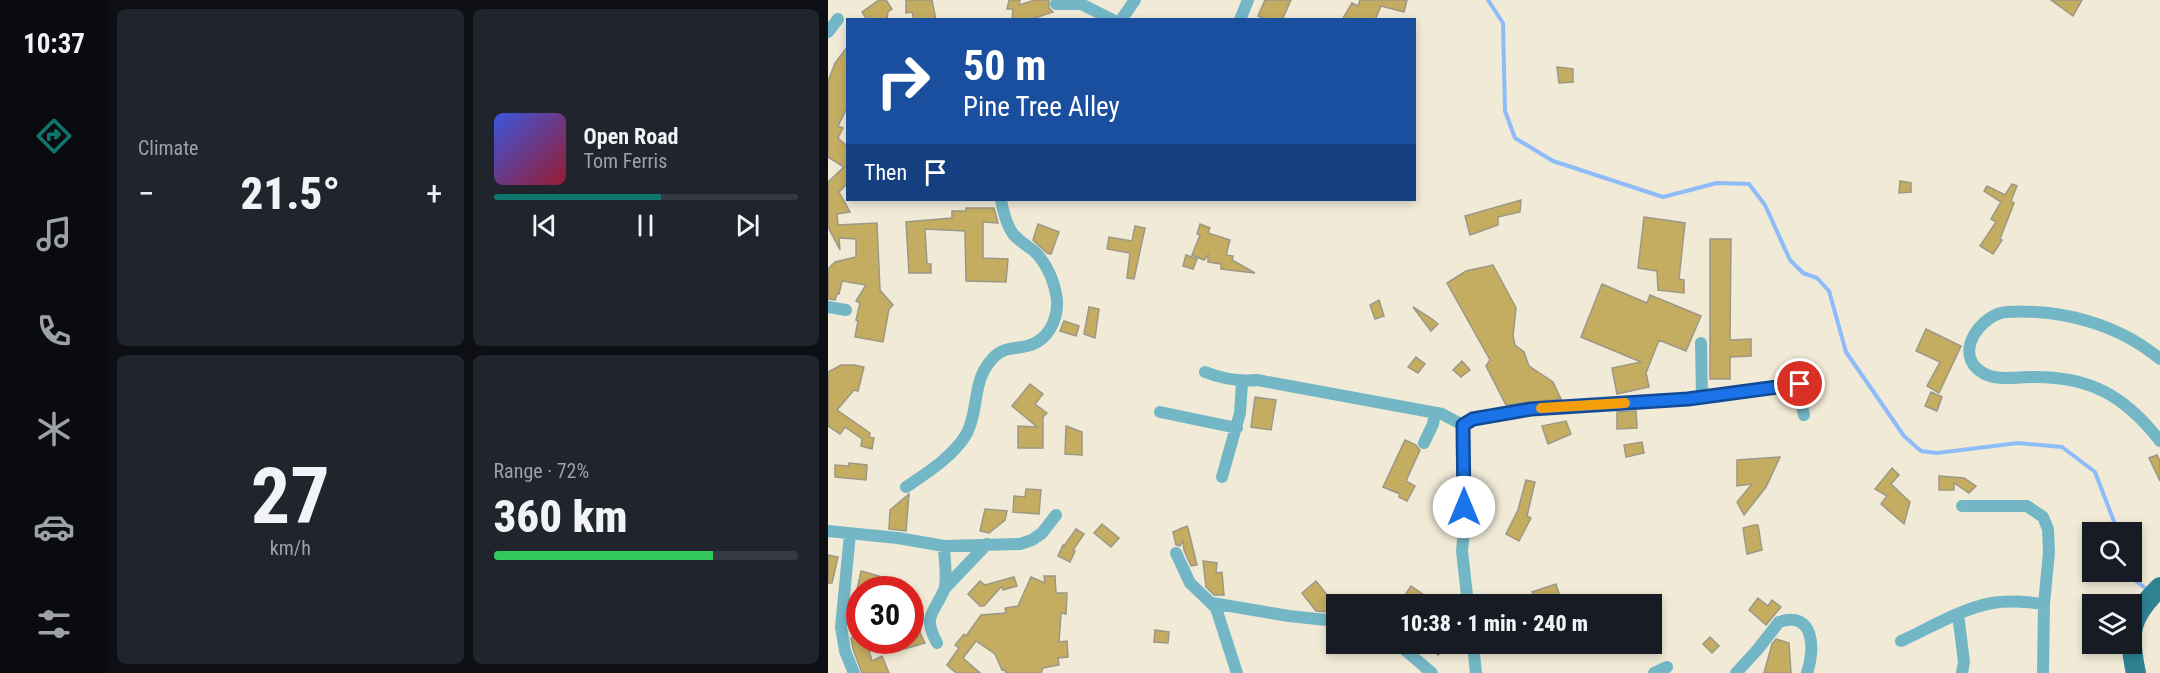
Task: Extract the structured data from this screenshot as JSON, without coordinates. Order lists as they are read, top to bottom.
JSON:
{
  "page": {
    "tabs": "10:37",
    "tile": [
      "Climate",
      ["27", "km/h"],
      ["Range · 72%", "360 km"]
    ],
    "turn": ["50 m", "Pine Tree Alley"],
    "song": ["Open Road", "Tom Ferris"],
    "then": "Then",
    "heat": ["−", "21.5°", "+"],
    "limit": "30",
    "trip": "10:38 · 1 min · 240 m"
  }
}
